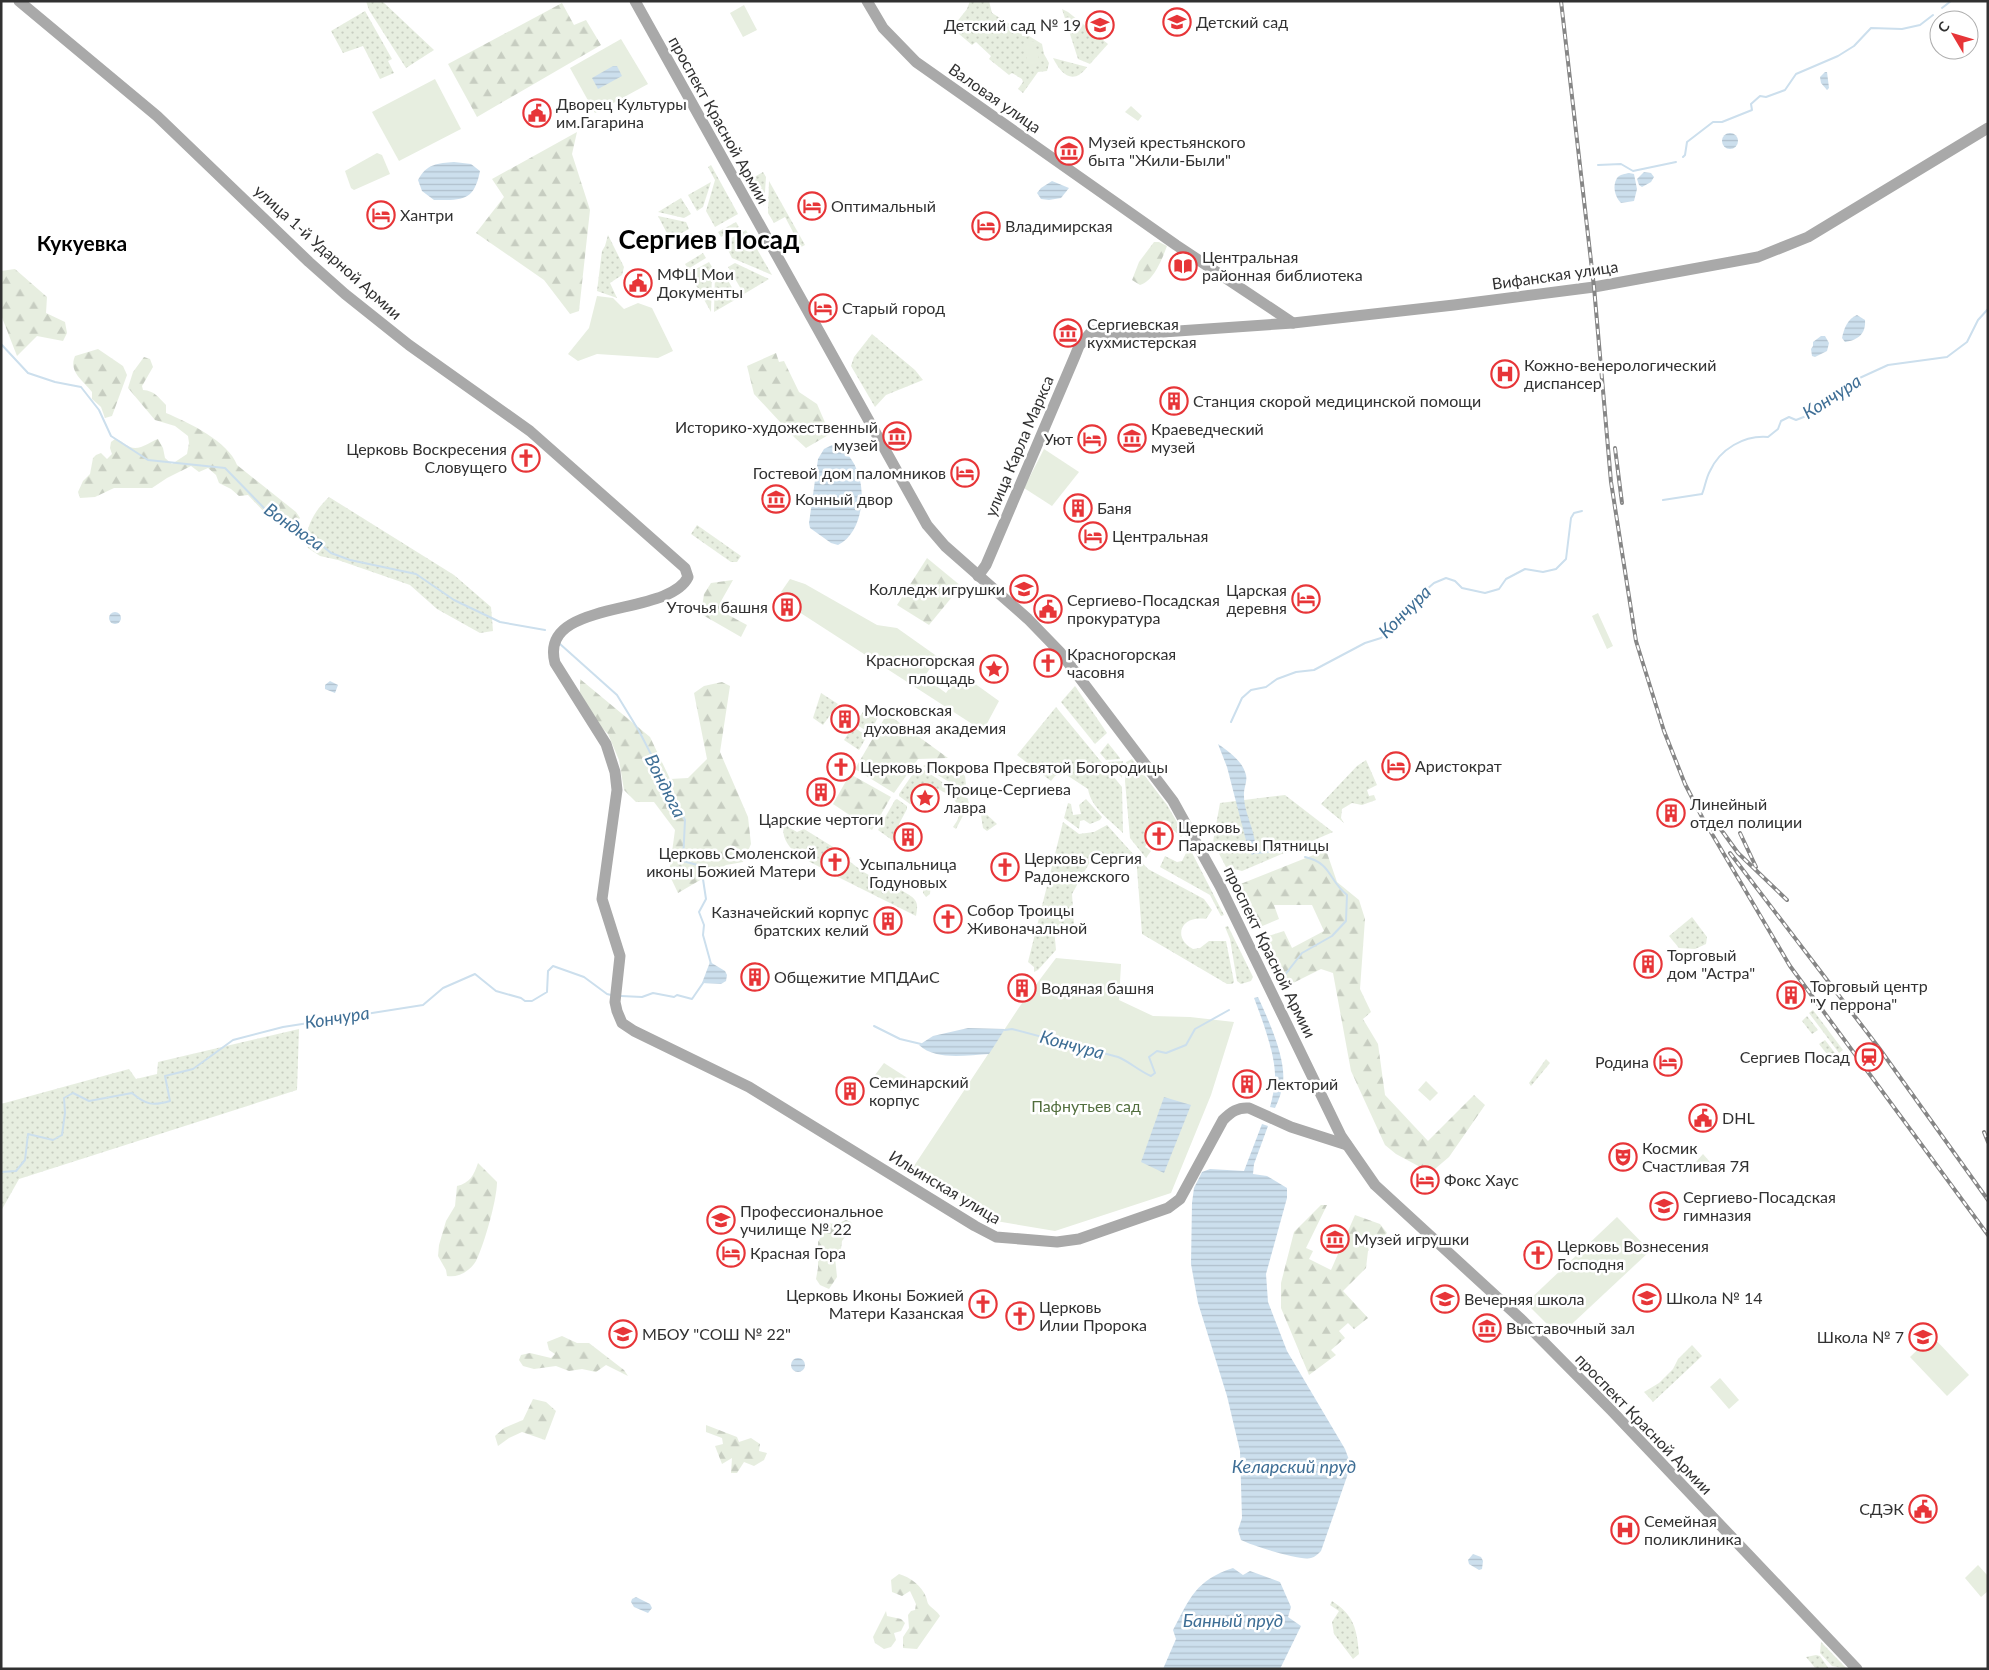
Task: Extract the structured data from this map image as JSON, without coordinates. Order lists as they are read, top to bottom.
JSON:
{
  "streets": {
    "main road": [
      "Валовая улица",
      "проспект Красной Армии",
      "улица 1-й Ударной Армии",
      "Вифанская улица",
      "улица Карла Маркса",
      "Ильинская улица"
    ]
  },
  "crossings": [
    ["Валовая улица", "Вифанская улица"],
    ["проспект Красной Армии", "улица Карла Маркса"],
    ["проспект Красной Армии", "Ильинская улица"],
    ["улица 1-й Ударной Армии", "Ильинская улица"],
    ["Вифанская улица", "улица Карла Маркса"]
  ],
  "districts": ["Сергиев Посад", "Кукуевка"],
  "water": [
    "Кончура",
    "Вондюга",
    "Келарский пруд",
    "Банный пруд"
  ],
  "parks": ["Пафнутьев сад"],
  "places": {
    "school or university": [
      "Детский сад",
      "Детский сад № 19",
      "Колледж игрушки",
      "Сергиево-Посадская гимназия",
      "Профессиональное училище № 22",
      "Школа № 14",
      "Вечерняя школа",
      "МБОУ \"СОШ № 22\"",
      "Школа № 7"
    ],
    "public building": [
      "Дворец Культуры им.Гагарина",
      "МФЦ Мои Документы",
      "Сергиево-Посадская прокуратура",
      "DHL",
      "СДЭК"
    ],
    "museum": [
      "Музей крестьянского быта \"Жили-Были\"",
      "Сергиевская кухмистерская",
      "Историко-художественный музей",
      "Краеведческий музей",
      "Конный двор",
      "Музей игрушки",
      "Выставочный зал"
    ],
    "hotel": [
      "Оптимальный",
      "Хантри",
      "Владимирская",
      "Старый город",
      "Уют",
      "Гостевой дом паломников",
      "Центральная",
      "Царская деревня",
      "Аристoкрат",
      "Родина",
      "Фокс Хаус",
      "Красная Гора"
    ],
    "library": ["Центральная районная библиотека"],
    "hospital": ["Кожно-венерологический диспансер", "Семейная поликлиника"],
    "building": [
      "Станция скорой медицинской помощи",
      "Баня",
      "Уточья башня",
      "Московская духовная академия",
      "Царские чертоги",
      "Линейный отдел полиции",
      "Усыпальница Годуновых",
      "Казначейский корпус братских келий",
      "Торговый дом \"Астра\"",
      "Общежитие МПДАиС",
      "Водяная башня",
      "Торговый центр \"У перрона\"",
      "Лекторий",
      "Семинарский корпус"
    ],
    "church": [
      "Церковь Воскресения Словущего",
      "Красногорская часовня",
      "Церковь Покрова Пресвятой Богородицы",
      "Церковь Параскевы Пятницы",
      "Церковь Смоленской иконы Божией Матери",
      "Церковь Сергия Радонежского",
      "Собор Троицы Живоначальной",
      "Церковь Вознесения Господня",
      "Церковь Иконы Божией Матери Казанская",
      "Церковь Илии Пророка"
    ],
    "place": ["Красногорская площадь", "Троице-Сергиева лавра"],
    "station": ["Сергиев Посад"],
    "theatre": ["Космик Счастливая 7Я"]
  },
  "north": "top left"
}
